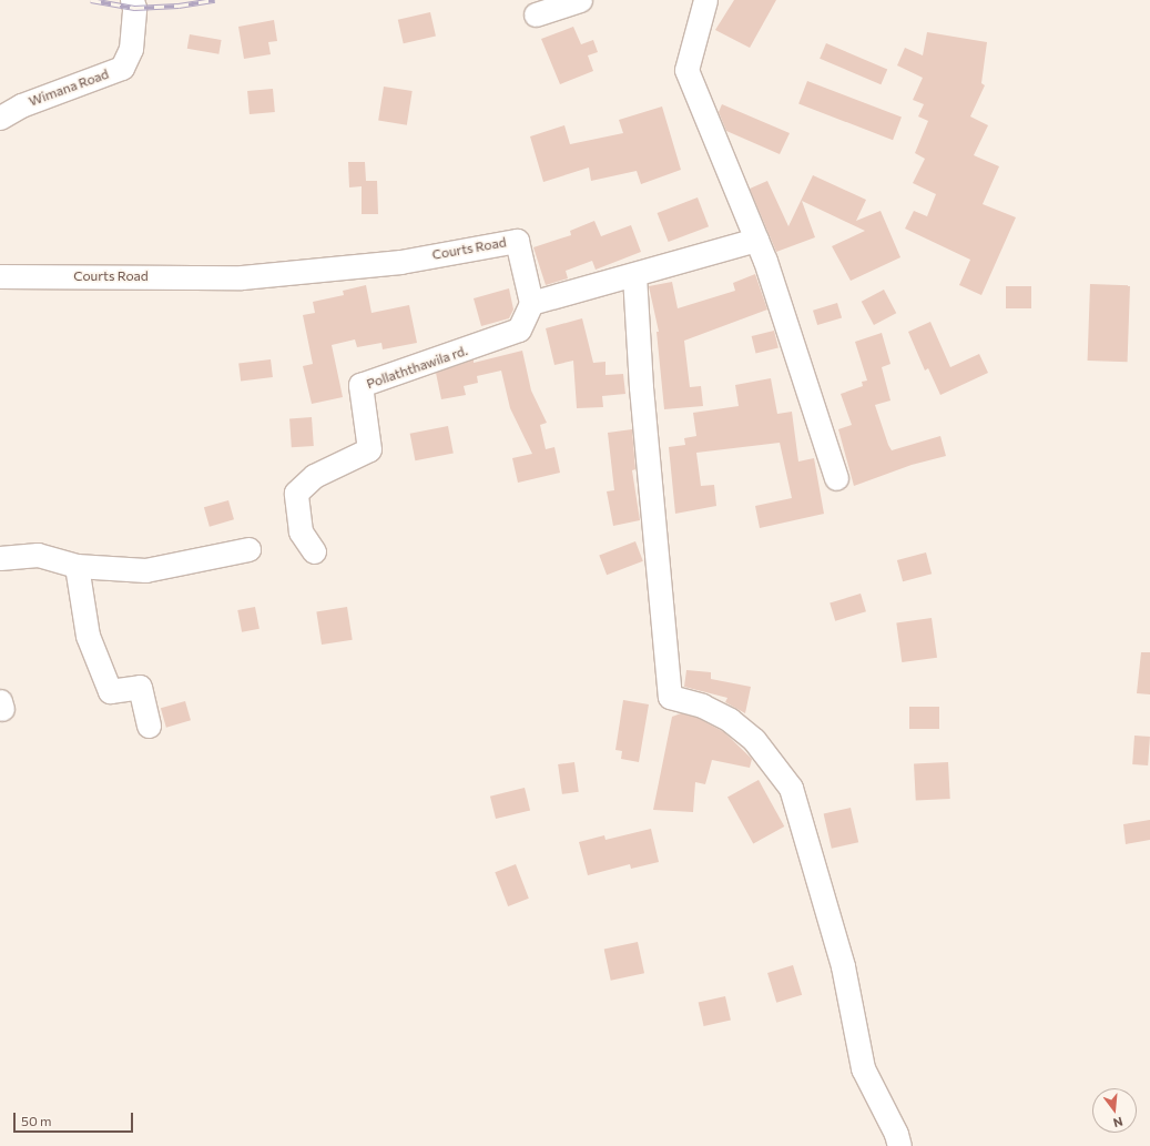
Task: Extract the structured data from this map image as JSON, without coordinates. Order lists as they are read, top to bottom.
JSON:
{
  "streets": {
    "street": ["Wimana Road", "Courts Road", "Pollaththawila rd."]
  },
  "crossings": [
    ["Courts Road", "Pollaththawila rd."]
  ],
  "scale_bar": "50 m",
  "north": "bottom"
}
